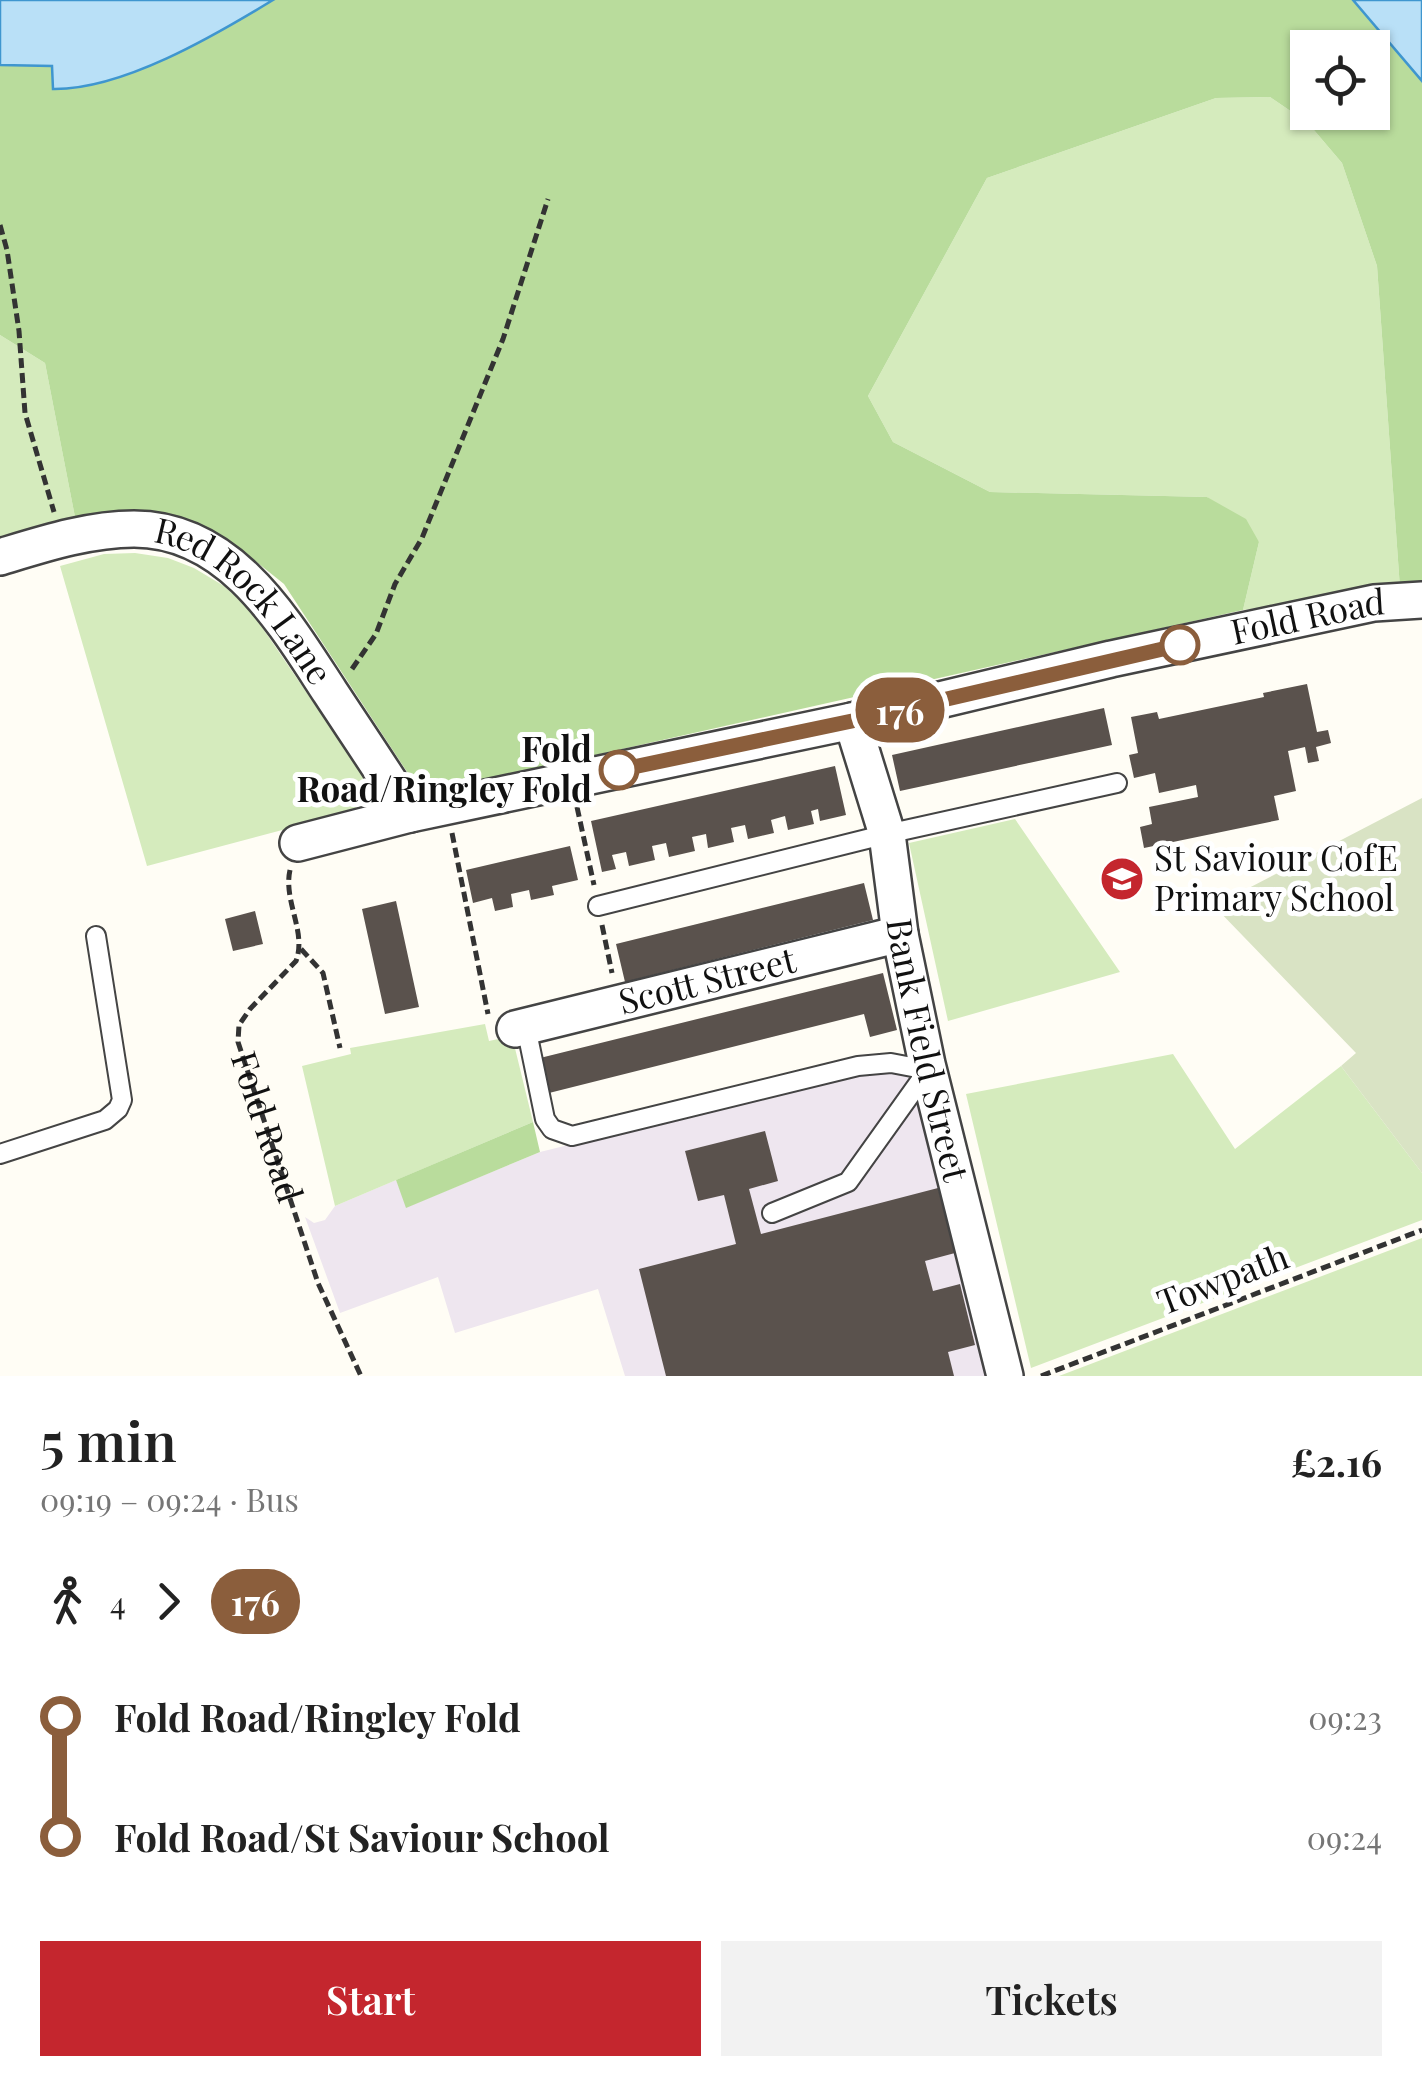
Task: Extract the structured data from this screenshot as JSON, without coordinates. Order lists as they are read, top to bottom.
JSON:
{
  "streets": {
    "street": [
      "Red Rock Lane",
      "Fold Road",
      "Scott Street",
      "Bank Field Street"
    ],
    "path": ["Towpath"]
  },
  "crossings": [
    ["Red Rock Lane", "Fold Road"],
    ["Fold Road", "Bank Field Street"],
    ["Scott Street", "Bank Field Street"]
  ],
  "places": {
    "other": ["Fold Road/Ringley Fold"],
    "school or university": ["St Saviour CofE Primary School"]
  },
  "lines": ["bus line 176"],
  "page": {
    "on_map": "176",
    "heading": ["5 min", "09:19 – 09:24 · Bus", "£2.16"],
    "legs": ["4", "176"],
    "list": [
      {
        "name": "Fold Road/Ringley Fold",
        "value": "09:23"
      },
      {
        "name": "Fold Road/St Saviour School",
        "value": "09:24"
      }
    ],
    "buttons": ["Start", "Tickets"]
  }
}
